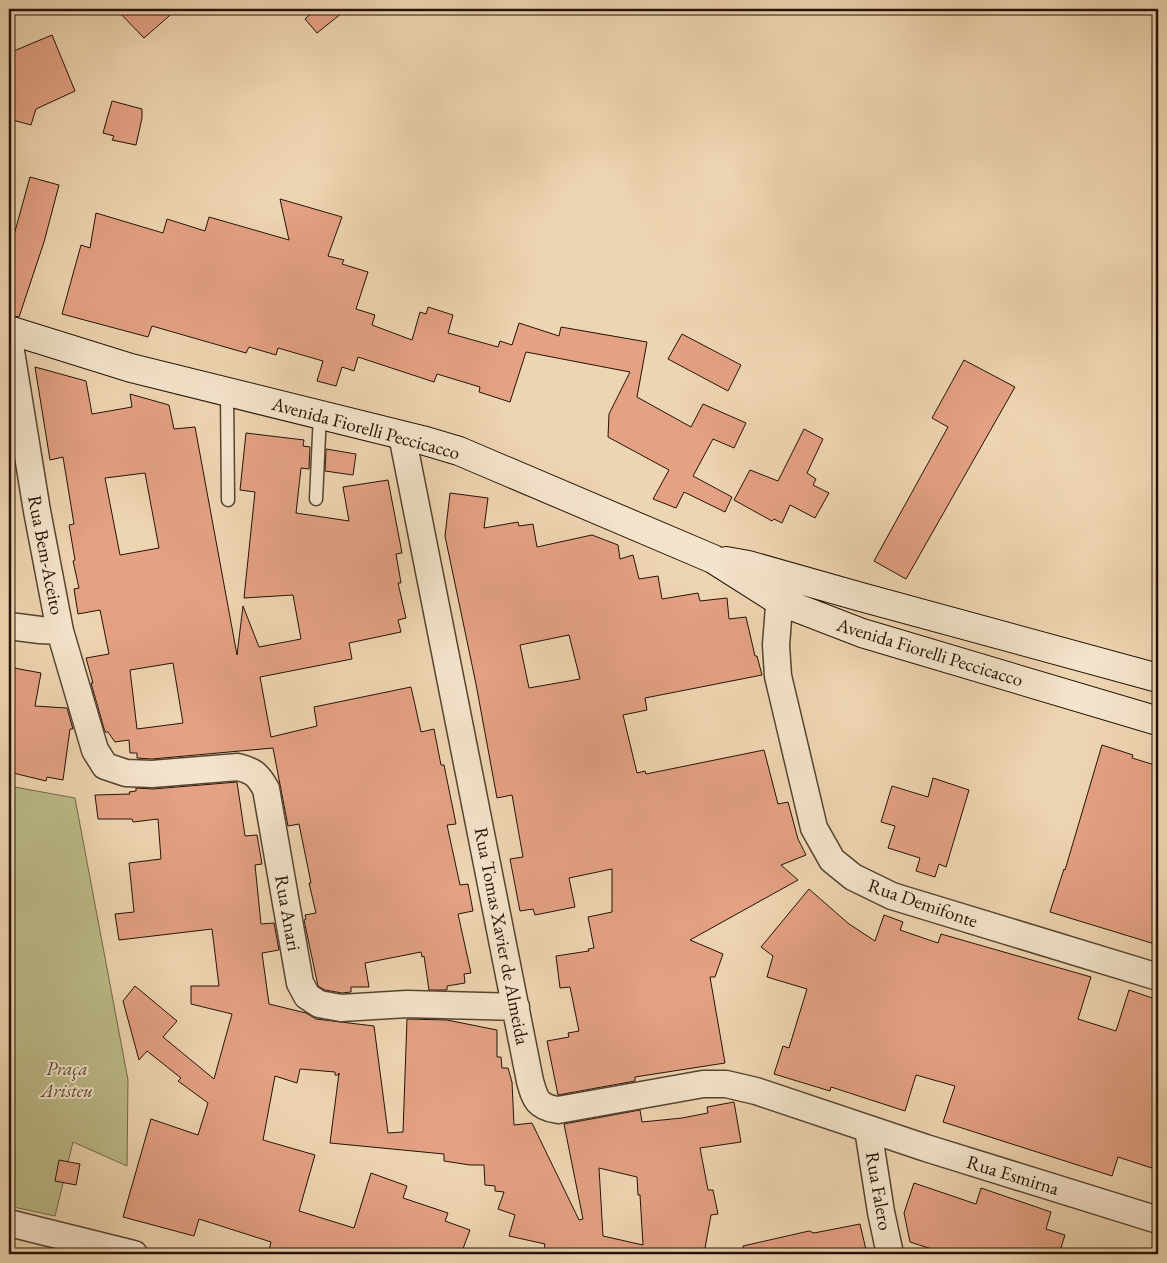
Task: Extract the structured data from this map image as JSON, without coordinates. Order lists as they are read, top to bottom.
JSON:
{
  "streets": {
    "main road": ["Avenida Fiorelli Peccicacco"],
    "street": [
      "Rua Bem-Aceito",
      "Rua Demifonte",
      "Rua Anari",
      "Rua Tomas Xavier de Almeida",
      "Rua Esmirna",
      "Rua Falero"
    ]
  },
  "crossings": [
    ["Avenida Fiorelli Peccicacco", "Rua Demifonte"],
    ["Avenida Fiorelli Peccicacco", "Rua Tomas Xavier de Almeida"],
    ["Rua Bem-Aceito", "Rua Anari"],
    ["Rua Anari", "Rua Tomas Xavier de Almeida"],
    ["Rua Tomas Xavier de Almeida", "Rua Esmirna"],
    ["Rua Tomas Xavier de Almeida", "Rua Falero"],
    ["Rua Esmirna", "Rua Falero"]
  ],
  "parks": ["Praça Aristeu"]
}
